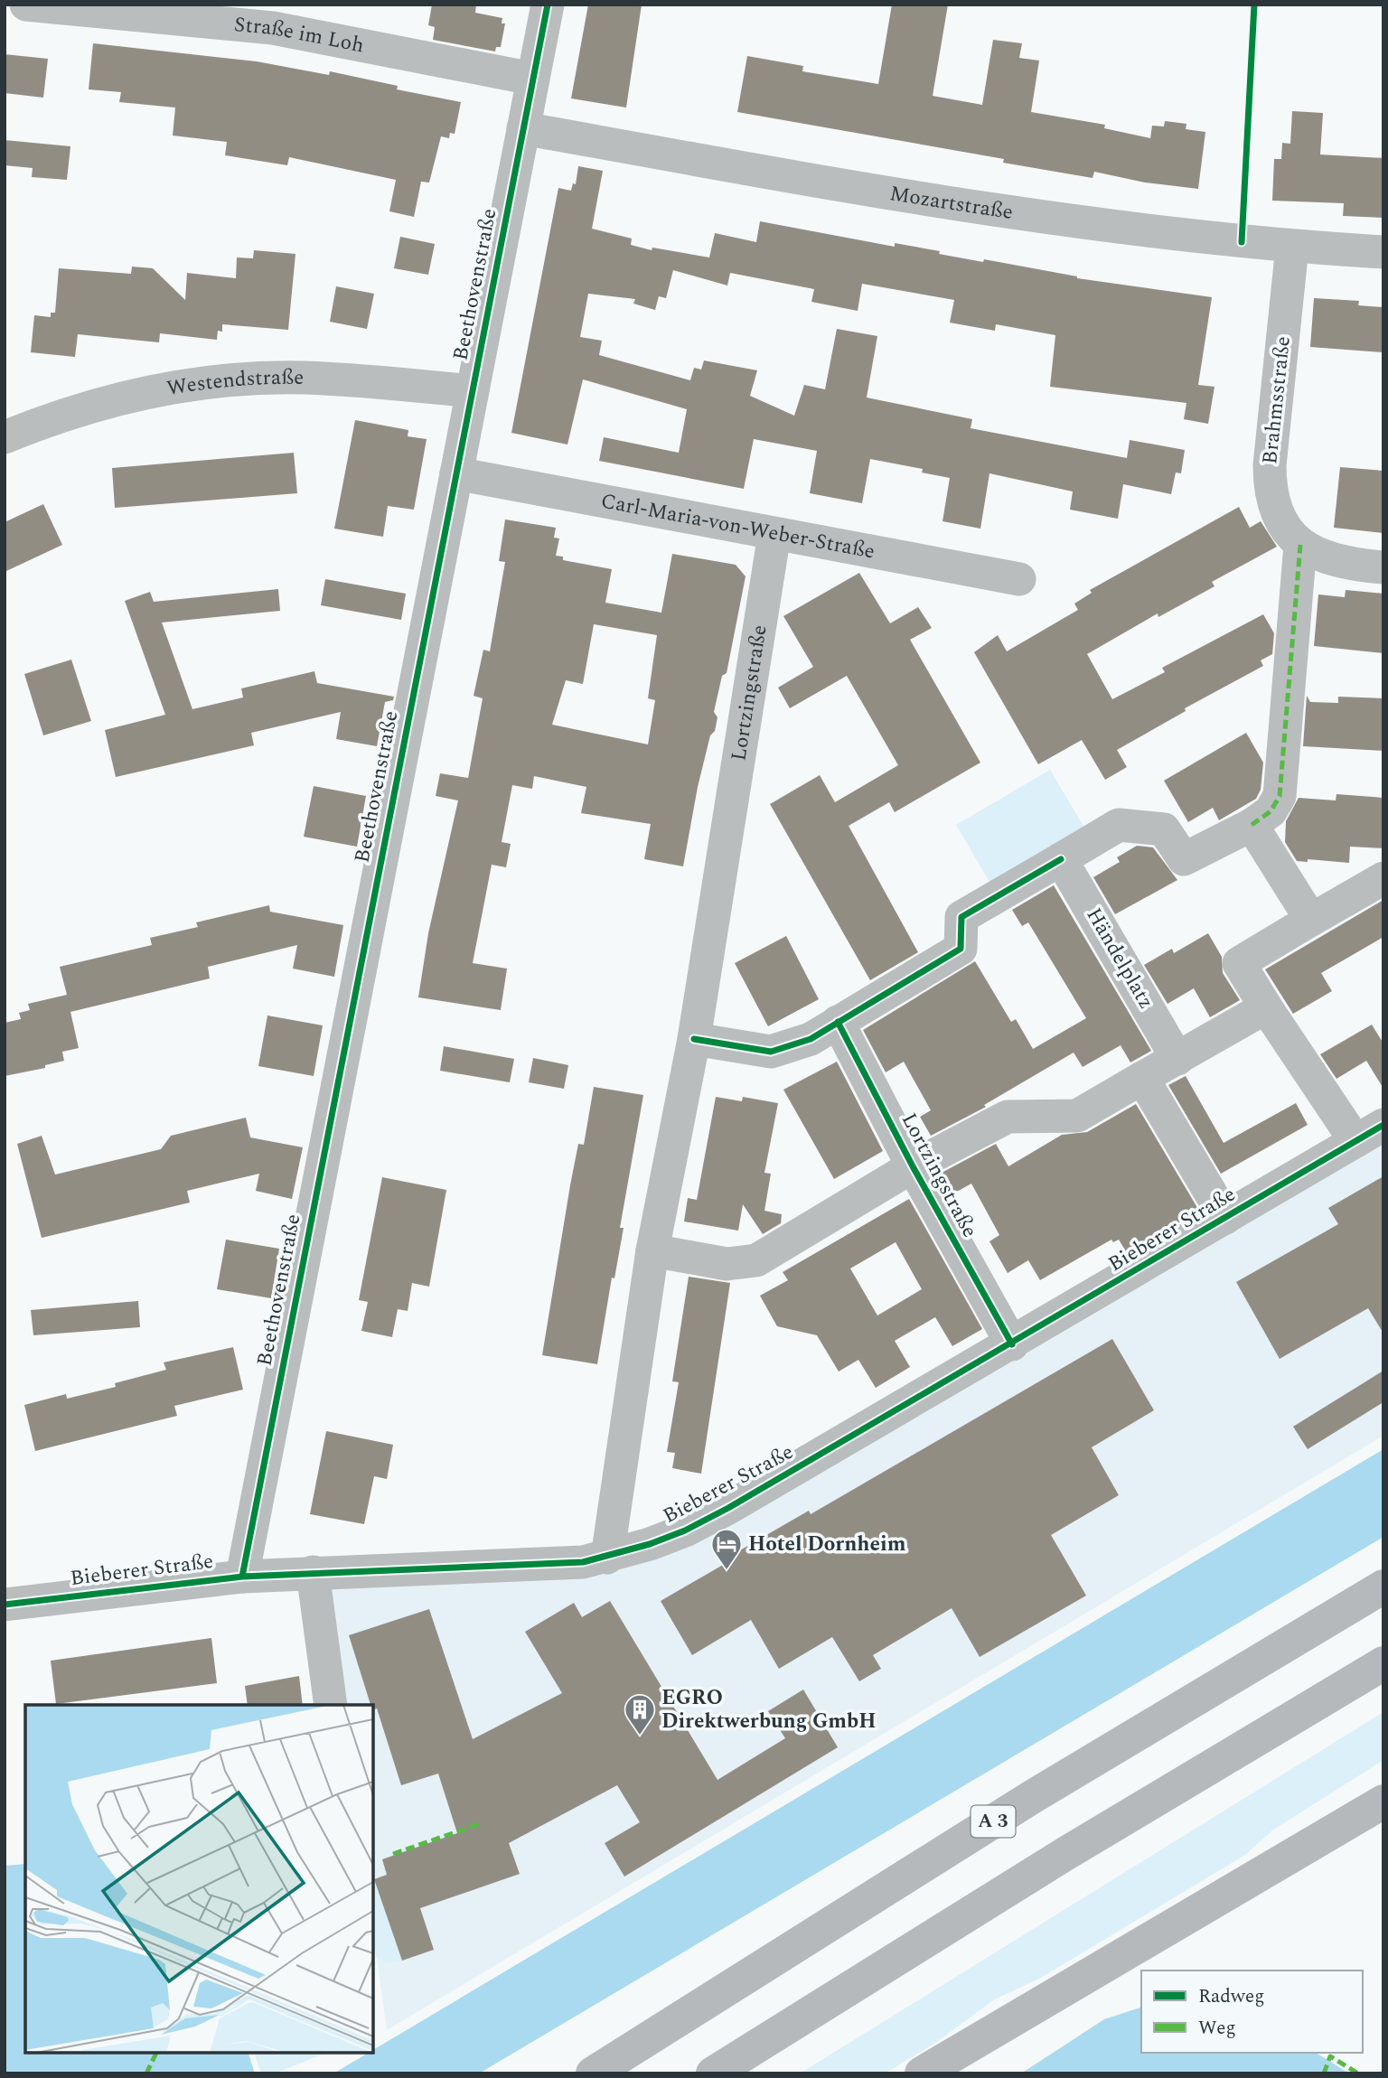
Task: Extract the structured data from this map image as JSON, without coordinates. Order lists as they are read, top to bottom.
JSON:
{
  "streets": {
    "highway": ["A 3"],
    "street": [
      "Straße im Loh",
      "Mozartstraße",
      "Beethovenstraße",
      "Westendstraße",
      "Brahmsstraße",
      "Carl-Maria-von-Weber-Straße",
      "Lortzingstraße",
      "Händelplatz",
      "Bieberer Straße"
    ]
  },
  "crossings": [
    ["Straße im Loh", "Beethovenstraße"],
    ["Mozartstraße", "Beethovenstraße"],
    ["Mozartstraße", "Brahmsstraße"],
    ["Beethovenstraße", "Westendstraße"],
    ["Beethovenstraße", "Carl-Maria-von-Weber-Straße"],
    ["Beethovenstraße", "Bieberer Straße"],
    ["Carl-Maria-von-Weber-Straße", "Lortzingstraße"],
    ["Lortzingstraße", "Bieberer Straße"]
  ],
  "places": {
    "hotel": ["Hotel Dornheim"],
    "building": ["EGRO Direktwerbung GmbH"]
  },
  "legend": ["Radweg", "Weg"]
}
